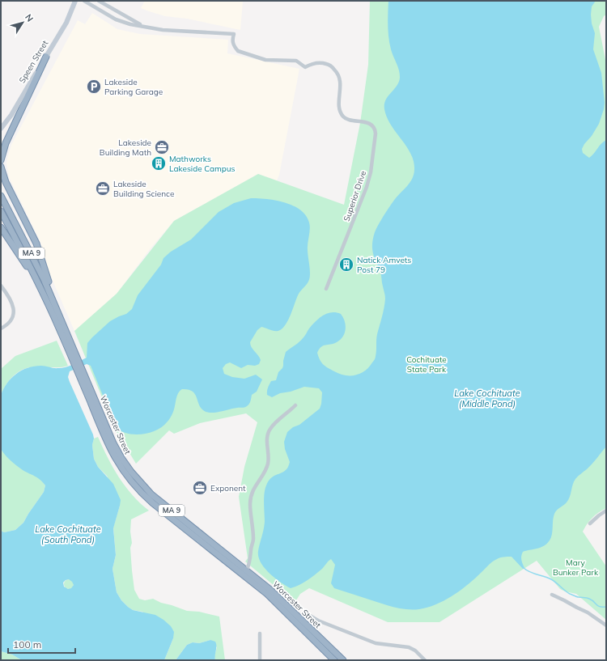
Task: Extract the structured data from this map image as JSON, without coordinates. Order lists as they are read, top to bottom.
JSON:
{
  "streets": {
    "highway": ["MA 9", "Worcester Street"],
    "main road": ["Speen Street"],
    "street": ["Superior Drive"]
  },
  "water": ["Lake Cochituate (Middle Pond)", "Lake Cochituate (South Pond)"],
  "parks": ["Cochituate State Park", "Mary Bunker Park"],
  "places": {
    "parking": ["Lakeside Parking Garage"],
    "office": ["Lakeside Building Math", "Lakeside Building Science", "Exponent"],
    "building": ["Mathworks Lakeside Campus", "Natick Amvets Post 79"]
  },
  "scale_bar": "100 m",
  "north": "top right"
}
